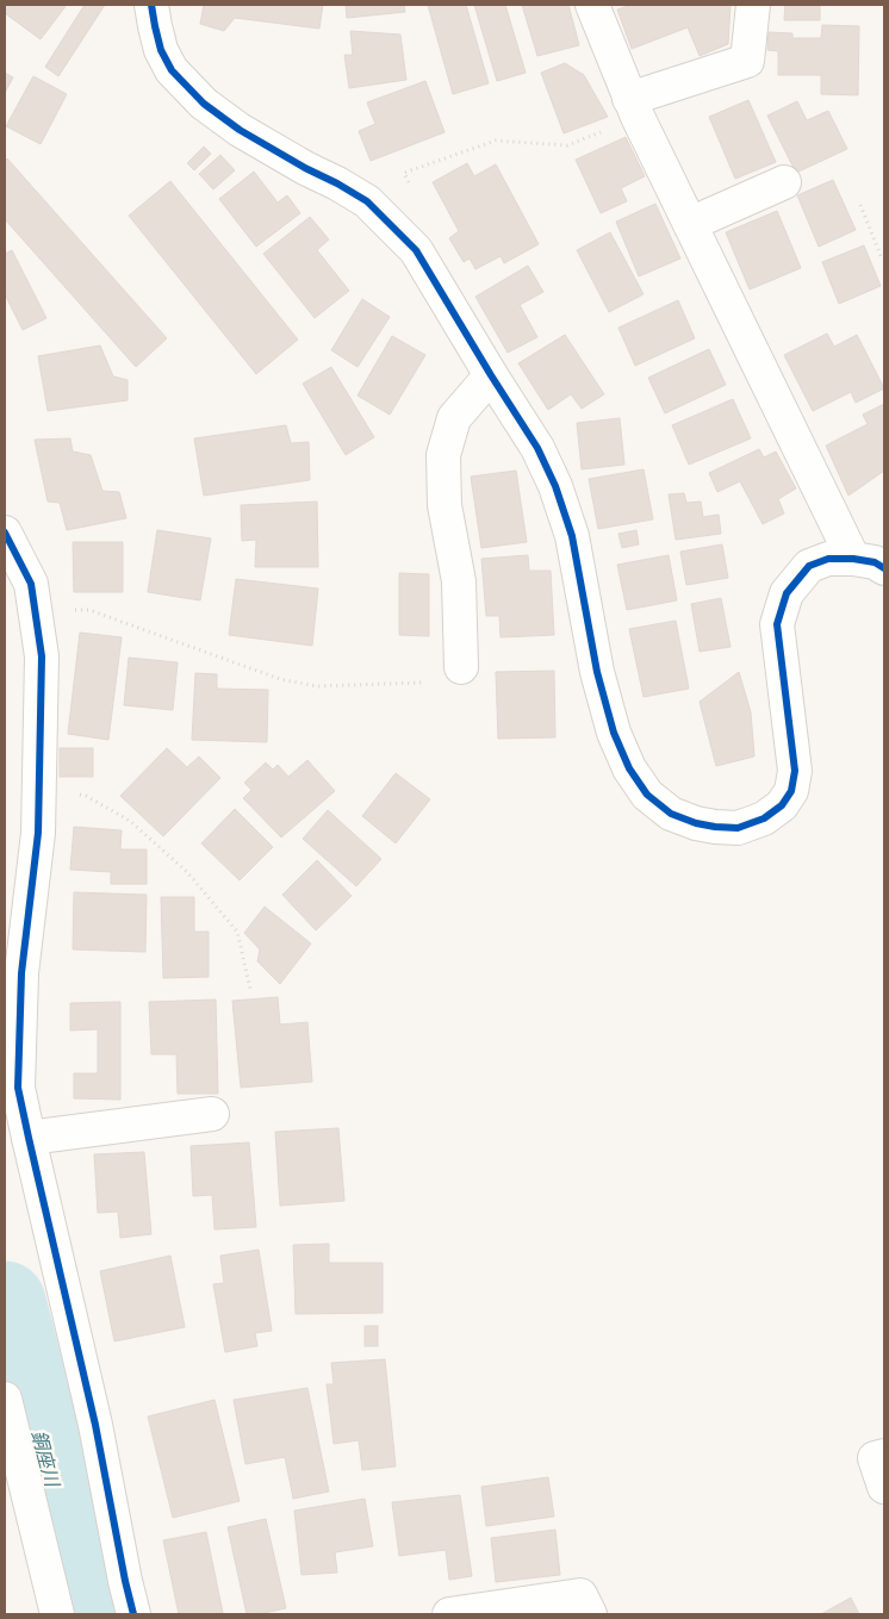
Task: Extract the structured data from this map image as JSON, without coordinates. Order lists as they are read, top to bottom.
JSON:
{
  "water": ["銅座川"]
}
